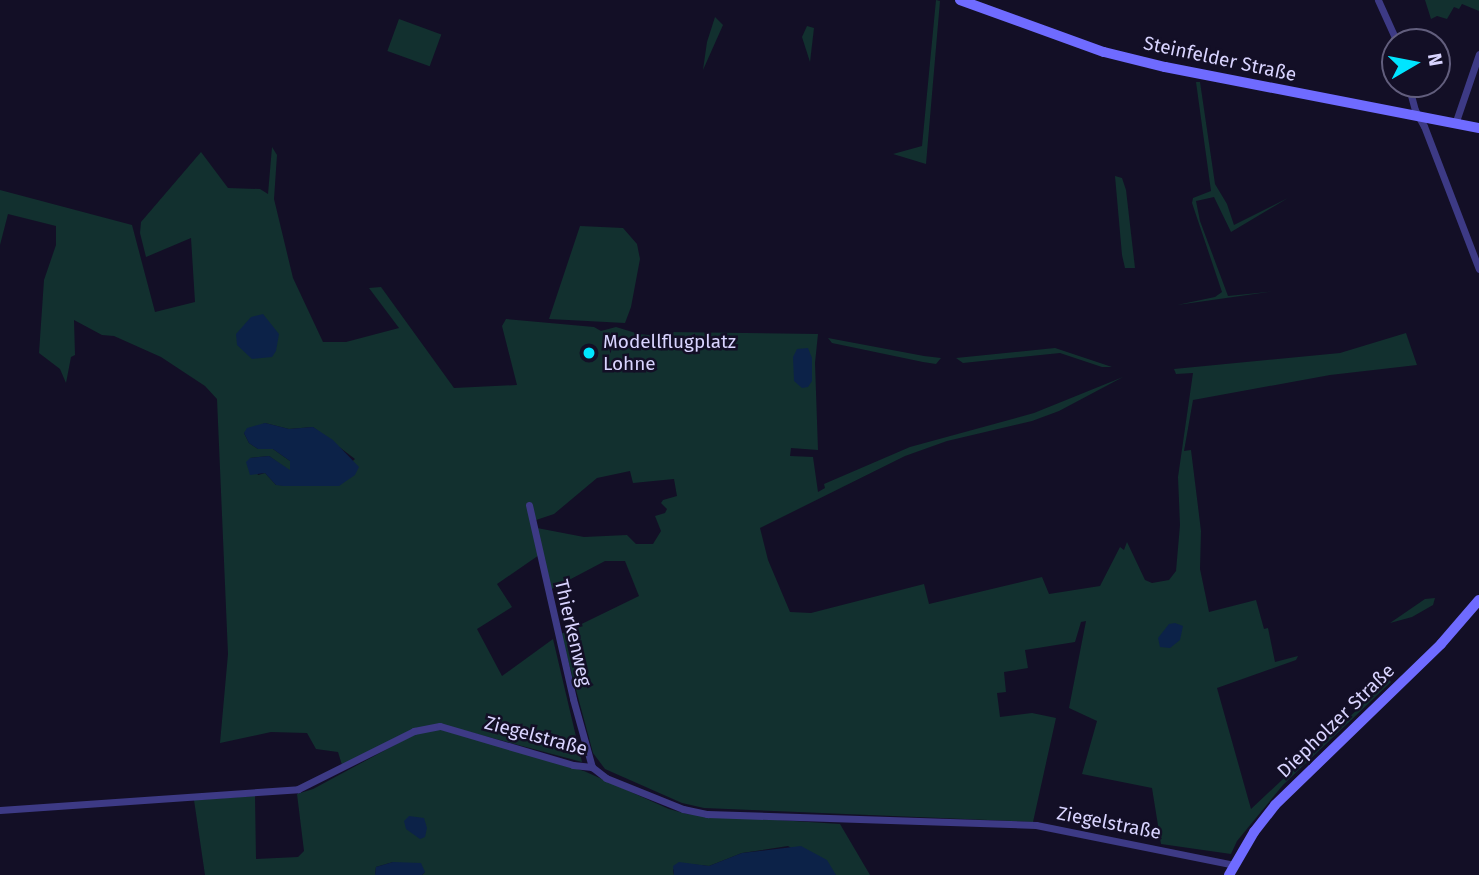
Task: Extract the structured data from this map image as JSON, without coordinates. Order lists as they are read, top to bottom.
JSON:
{
  "streets": {
    "main road": ["Steinfelder Straße", "Diepholzer Straße"],
    "street": ["Thierkenweg", "Ziegelstraße"]
  },
  "crossings": [
    ["Thierkenweg", "Ziegelstraße"],
    ["Diepholzer Straße", "Ziegelstraße"]
  ],
  "places": ["Modellflugplatz Lohne"],
  "north": "right"
}
